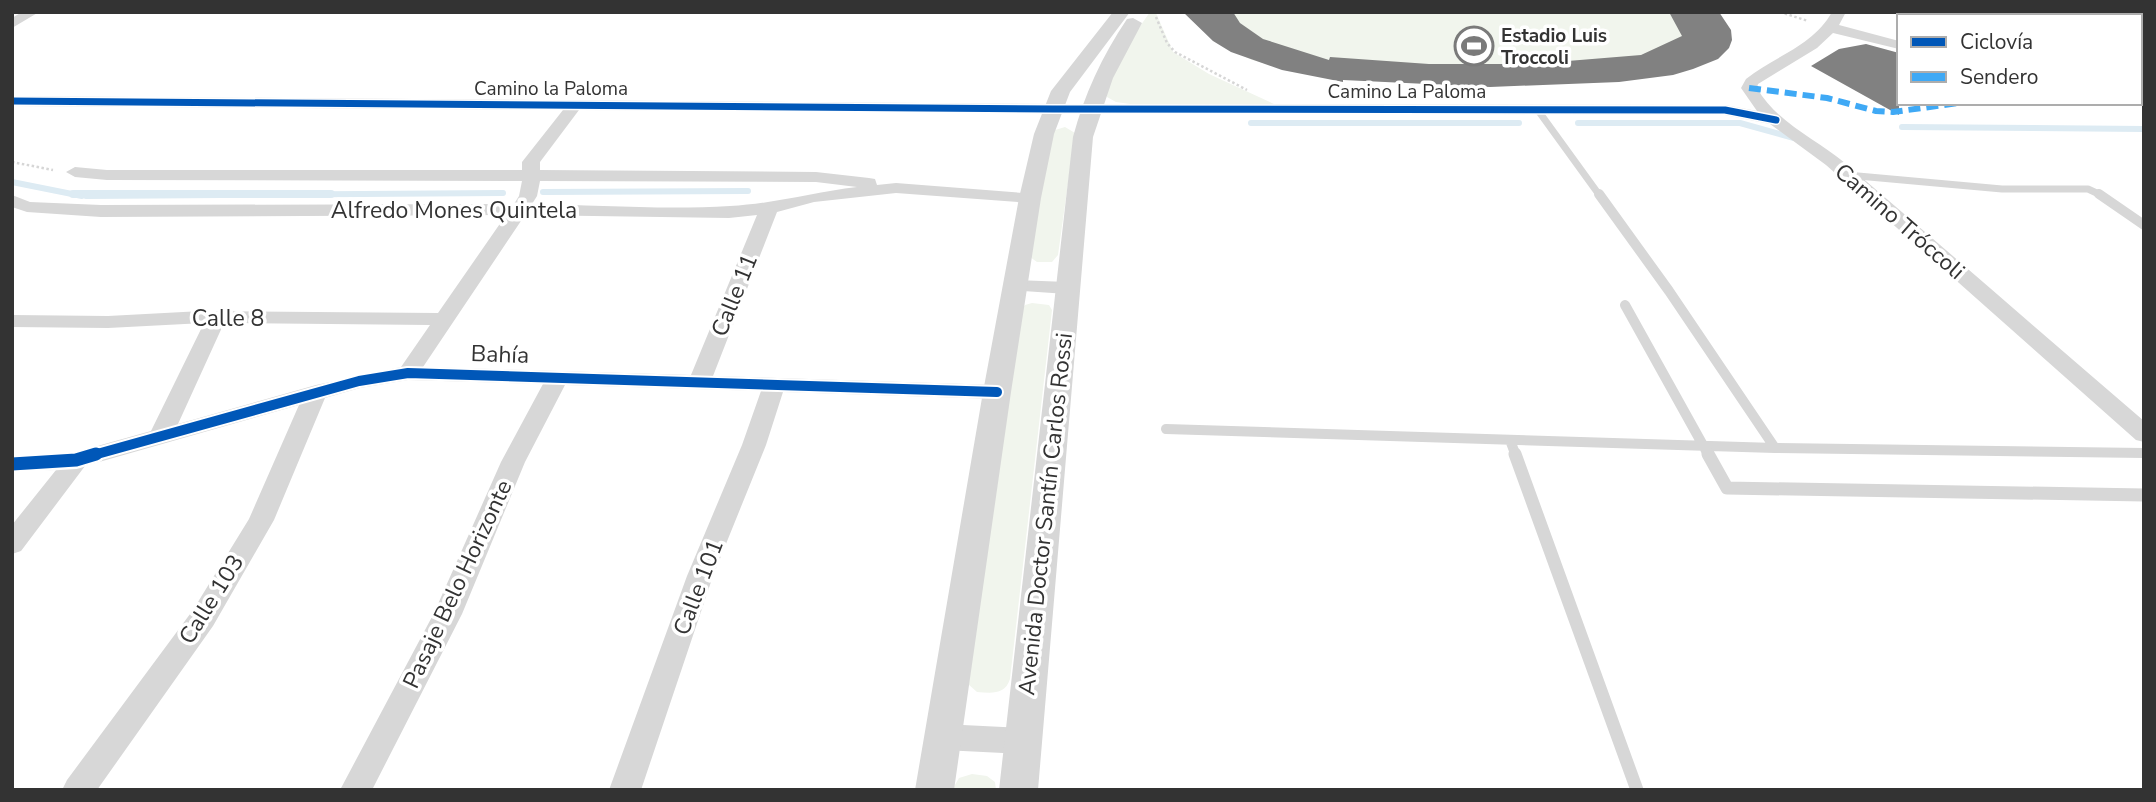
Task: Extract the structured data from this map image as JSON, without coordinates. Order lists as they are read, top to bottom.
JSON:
{
  "streets": {
    "street": [
      "Camino la Paloma",
      "Camino La Paloma",
      "Alfredo Mones Quintela",
      "Camino Tróccoli",
      "Calle 11",
      "Calle 8",
      "Bahía",
      "Avenida Doctor Santín Carlos Rossi",
      "Pasaje Belo Horizonte",
      "Calle 101",
      "Calle 103"
    ]
  },
  "crossings": [
    ["Camino la Paloma", "Camino La Paloma"],
    ["Camino la Paloma", "Avenida Doctor Santín Carlos Rossi"],
    ["Camino La Paloma", "Camino Tróccoli"],
    ["Camino La Paloma", "Avenida Doctor Santín Carlos Rossi"],
    ["Alfredo Mones Quintela", "Calle 11"],
    ["Calle 11", "Bahía"],
    ["Bahía", "Pasaje Belo Horizonte"],
    ["Bahía", "Calle 101"],
    ["Bahía", "Calle 103"]
  ],
  "places": {
    "sports": ["Estadio Luis Troccoli"]
  },
  "legend": ["Ciclovía", "Sendero"]
}
